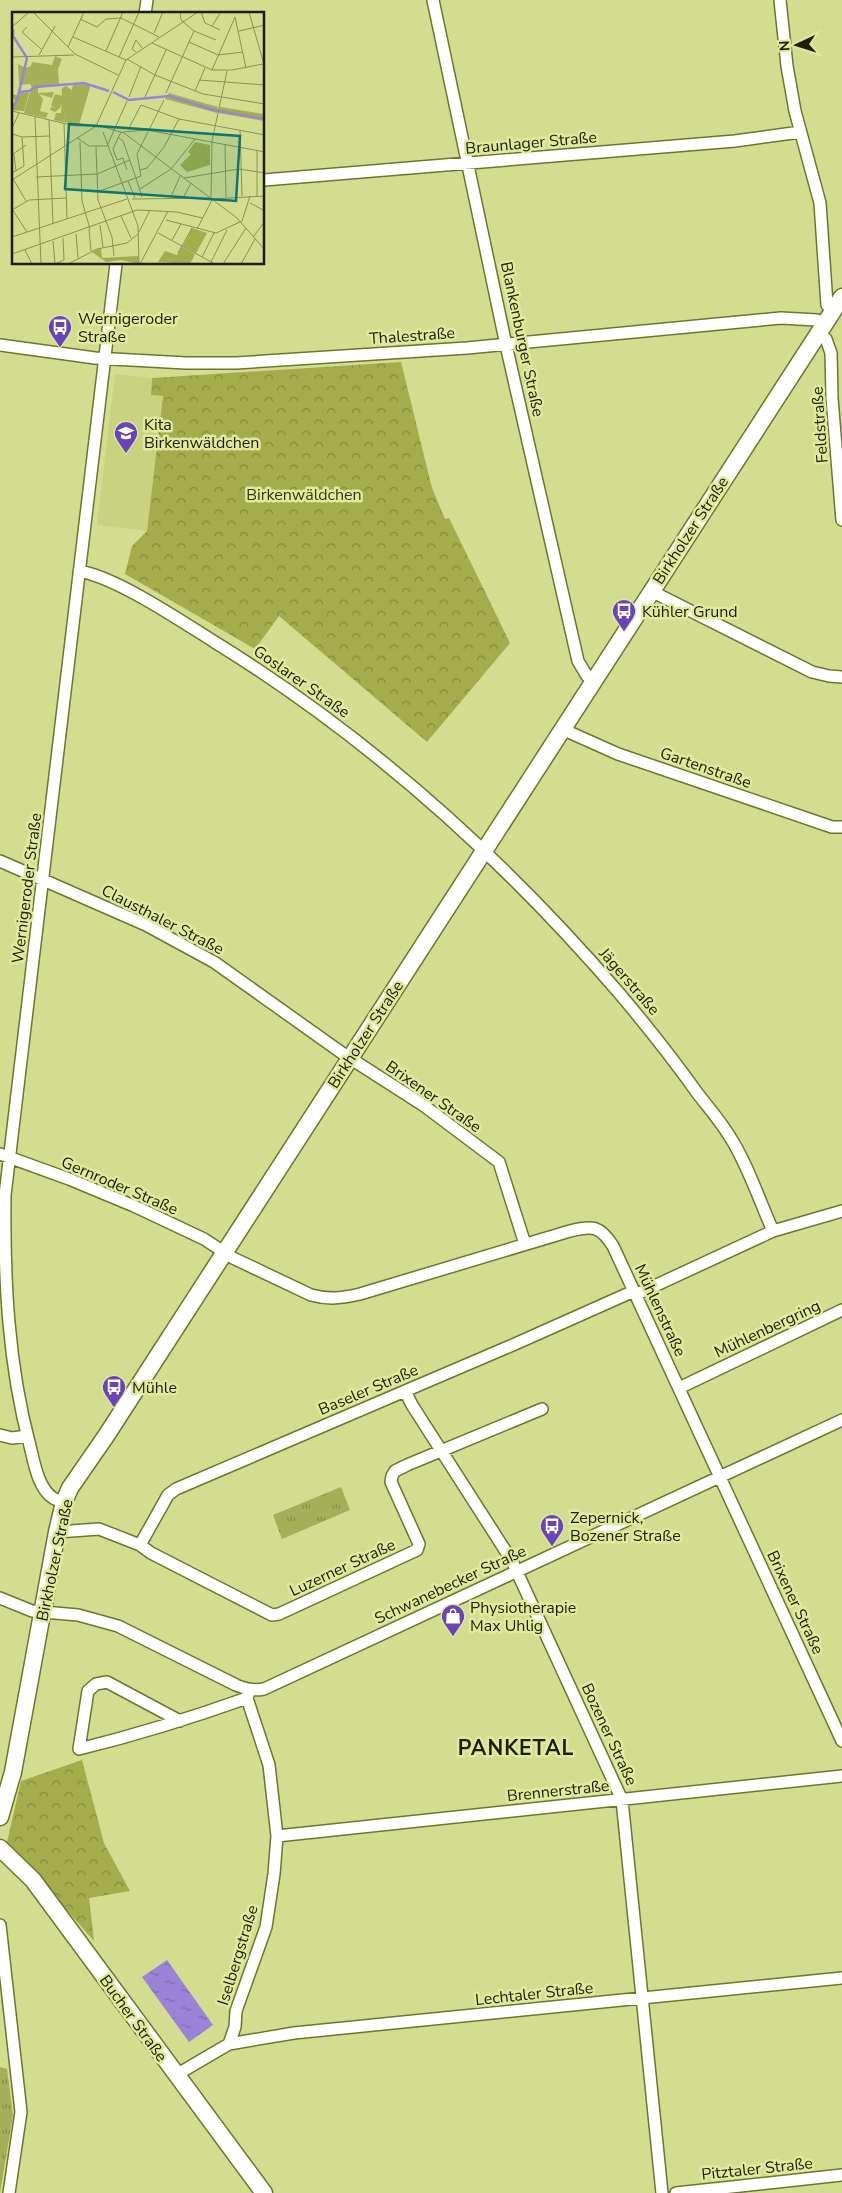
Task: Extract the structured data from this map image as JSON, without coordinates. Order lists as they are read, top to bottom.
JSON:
{
  "streets": {
    "street": [
      "Braunlager Straße",
      "Thalestraße",
      "Blankenburger Straße",
      "Feldstraße",
      "Birkholzer Straße",
      "Goslarer Straße",
      "Gartenstraße",
      "Wernigeroder Straße",
      "Clausthaler Straße",
      "Jägerstraße",
      "Brixener Straße",
      "Gernroder Straße",
      "Mühlenstraße",
      "Mühlenbergring",
      "Baseler Straße",
      "Luzerner Straße",
      "Schwanebecker Straße",
      "Bozener Straße",
      "Brennerstraße",
      "Iselbergstraße",
      "Lechtaler Straße",
      "Bucher Straße",
      "Pitztaler Straße"
    ]
  },
  "crossings": [
    ["Braunlager Straße", "Blankenburger Straße"],
    ["Thalestraße", "Blankenburger Straße"],
    ["Thalestraße", "Feldstraße"],
    ["Thalestraße", "Birkholzer Straße"],
    ["Thalestraße", "Wernigeroder Straße"],
    ["Blankenburger Straße", "Birkholzer Straße"],
    ["Feldstraße", "Birkholzer Straße"],
    ["Birkholzer Straße", "Goslarer Straße"],
    ["Birkholzer Straße", "Gartenstraße"],
    ["Birkholzer Straße", "Wernigeroder Straße"],
    ["Birkholzer Straße", "Clausthaler Straße"],
    ["Birkholzer Straße", "Jägerstraße"],
    ["Birkholzer Straße", "Brixener Straße"],
    ["Birkholzer Straße", "Gernroder Straße"],
    ["Birkholzer Straße", "Mühlenstraße"],
    ["Birkholzer Straße", "Luzerner Straße"],
    ["Goslarer Straße", "Wernigeroder Straße"],
    ["Goslarer Straße", "Jägerstraße"],
    ["Wernigeroder Straße", "Clausthaler Straße"],
    ["Wernigeroder Straße", "Gernroder Straße"],
    ["Clausthaler Straße", "Brixener Straße"],
    ["Brixener Straße", "Mühlenstraße"],
    ["Brixener Straße", "Schwanebecker Straße"],
    ["Gernroder Straße", "Mühlenstraße"],
    ["Mühlenstraße", "Mühlenbergring"],
    ["Mühlenstraße", "Baseler Straße"],
    ["Mühlenstraße", "Schwanebecker Straße"],
    ["Baseler Straße", "Luzerner Straße"],
    ["Baseler Straße", "Bozener Straße"],
    ["Luzerner Straße", "Bozener Straße"],
    ["Schwanebecker Straße", "Bozener Straße"],
    ["Schwanebecker Straße", "Iselbergstraße"],
    ["Bozener Straße", "Brennerstraße"],
    ["Bozener Straße", "Lechtaler Straße"],
    ["Brennerstraße", "Iselbergstraße"],
    ["Iselbergstraße", "Lechtaler Straße"]
  ],
  "districts": ["PANKETAL"],
  "parks": ["Birkenwäldchen"],
  "places": {
    "bus stop": [
      "Wernigeroder Straße",
      "Kühler Grund",
      "Mühle",
      "Zepernick, Bozener Straße"
    ],
    "school or university": ["Kita Birkenwäldchen"],
    "shop": ["Physiotherapie Max Uhlig"]
  },
  "north": "left"
}
